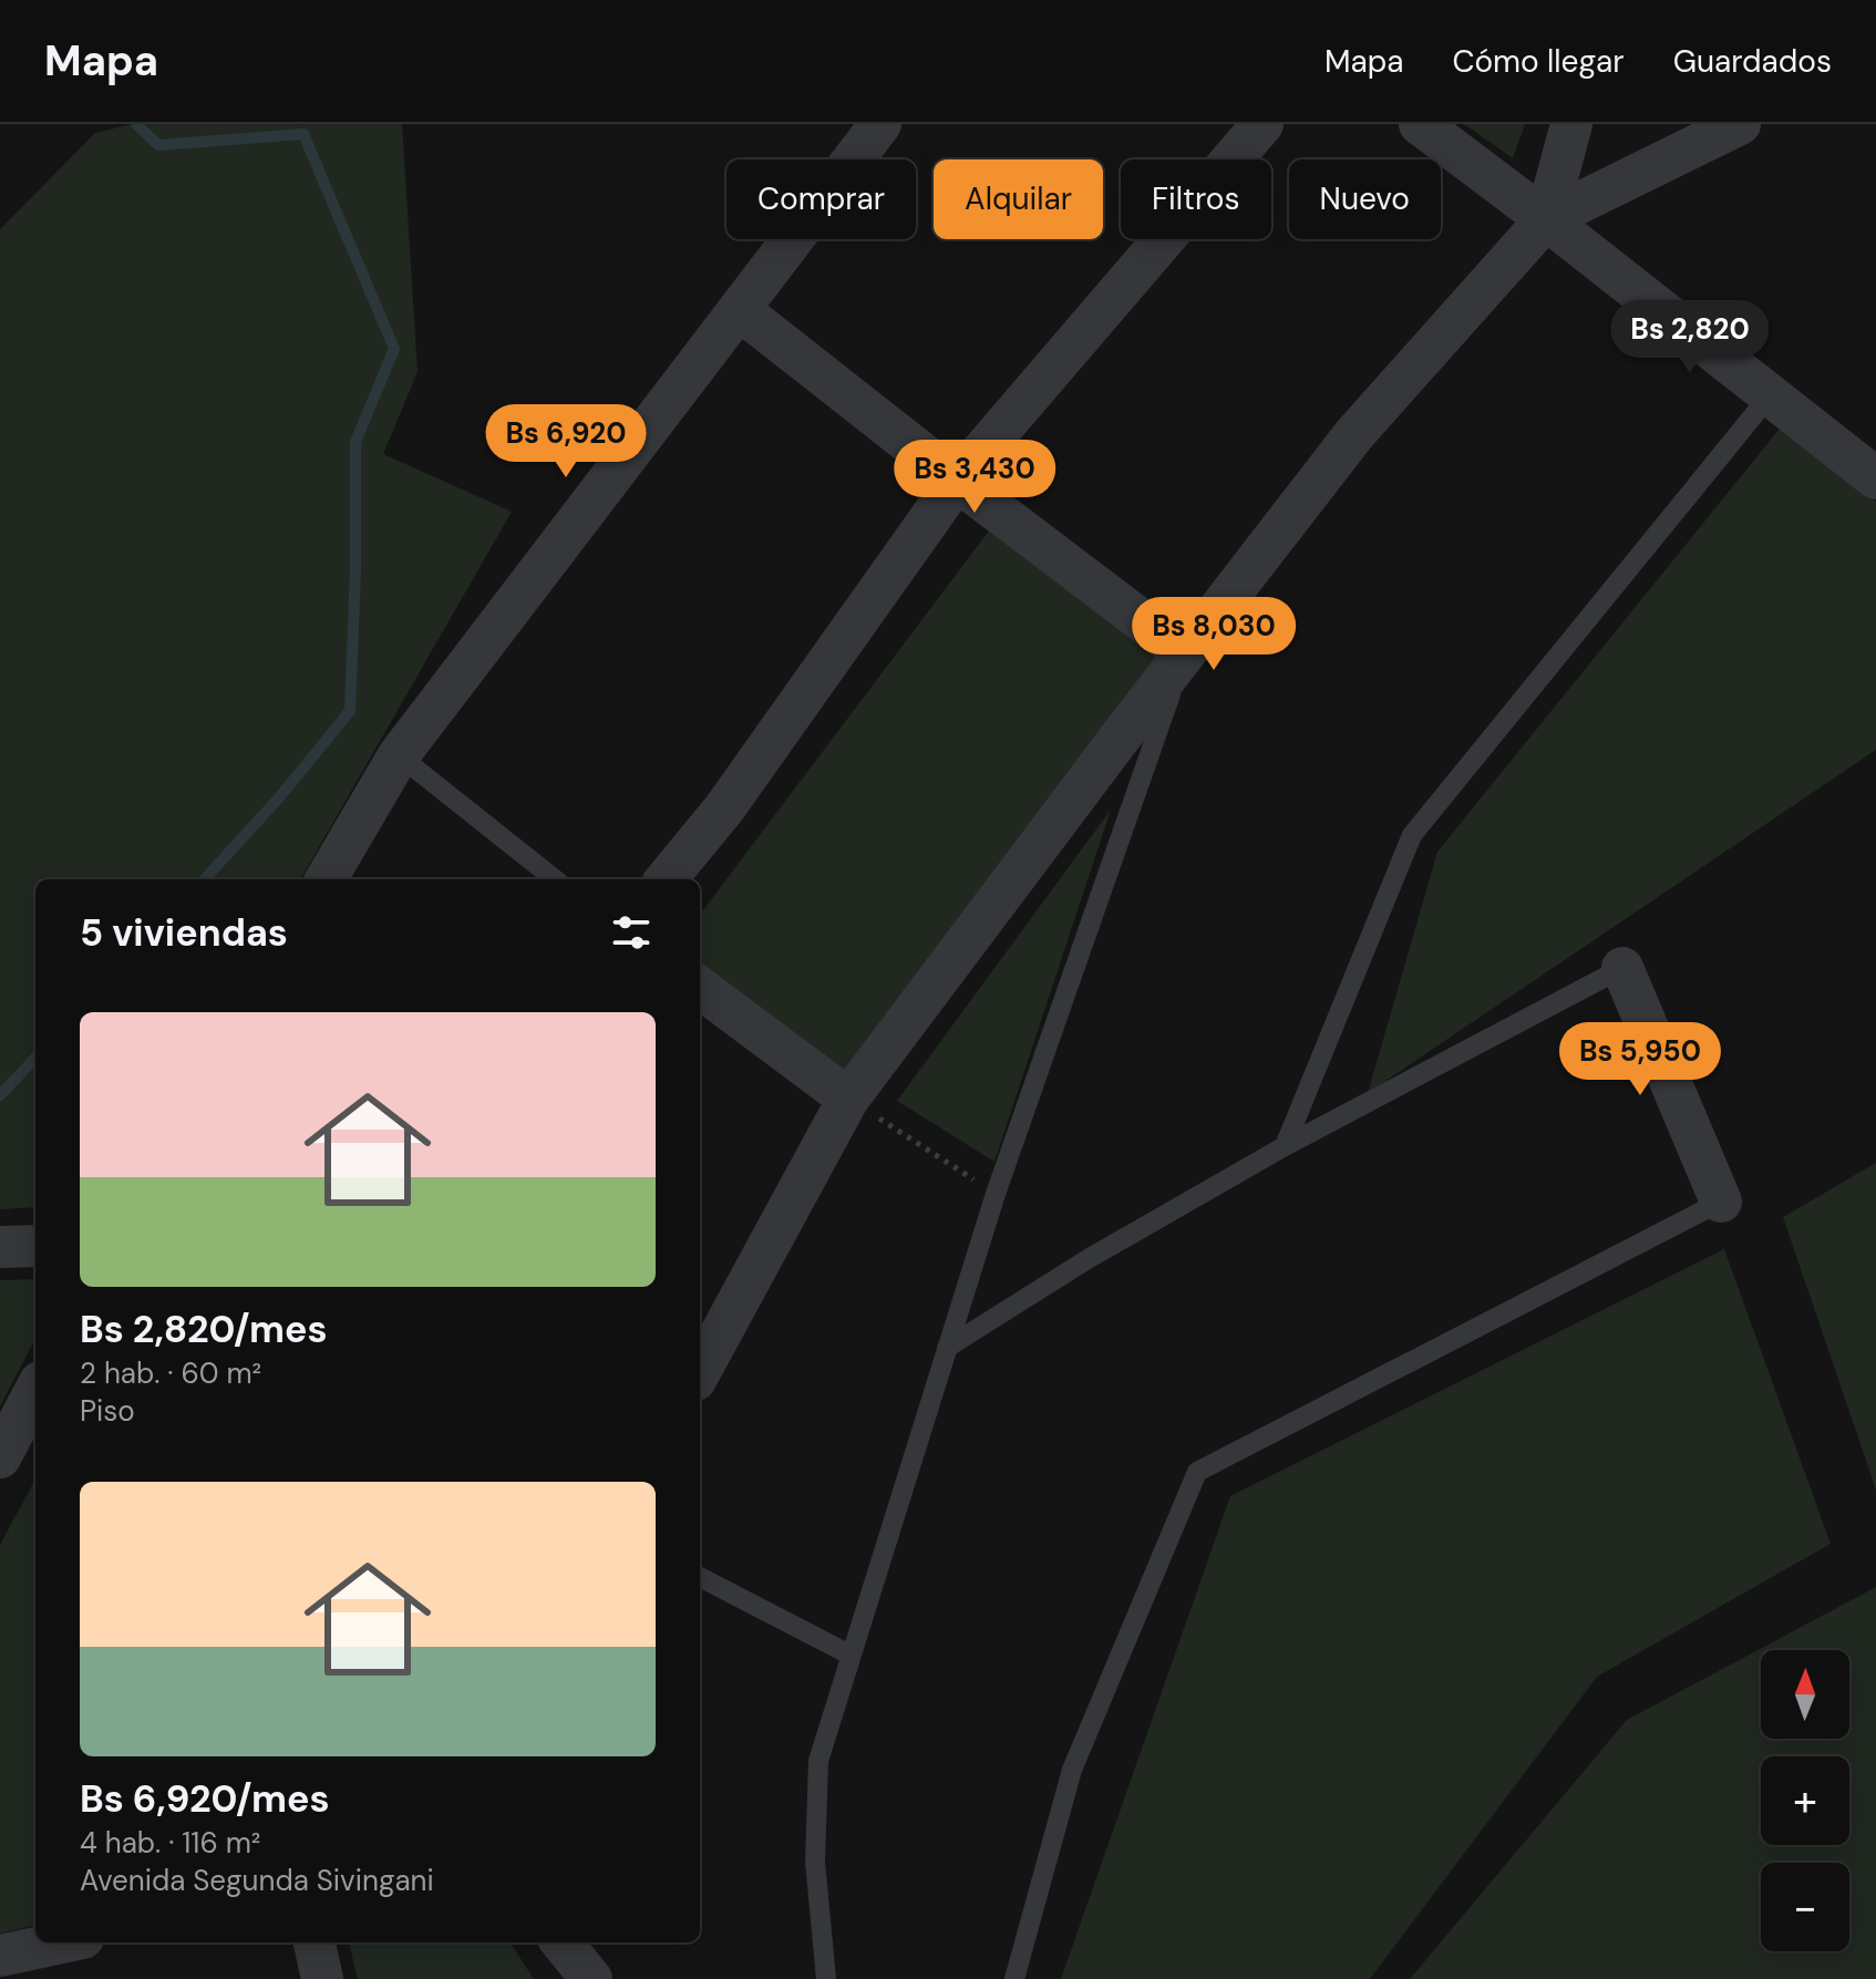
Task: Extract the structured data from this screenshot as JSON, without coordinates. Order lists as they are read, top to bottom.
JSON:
{
  "north": "top",
  "page": {
    "header": "Mapa",
    "nav": ["Mapa", "Cómo llegar", "Guardados"],
    "chip": [
      "Comprar",
      "Alquilar",
      "Filtros",
      "Nuevo"
    ],
    "price": [
      "Bs 2,820",
      "Bs 6,920",
      "Bs 3,430",
      "Bs 8,030",
      "Bs 5,950"
    ],
    "heading": "5 viviendas",
    "list": [
      {
        "name": "Bs 2,820/mes",
        "note": "2 hab. · 60 m² · Piso"
      },
      {
        "name": "Bs 6,920/mes",
        "note": "4 hab. · 116 m² · Avenida Segunda Sivingani"
      }
    ],
    "map_buttons": ["+", "−"]
  }
}
